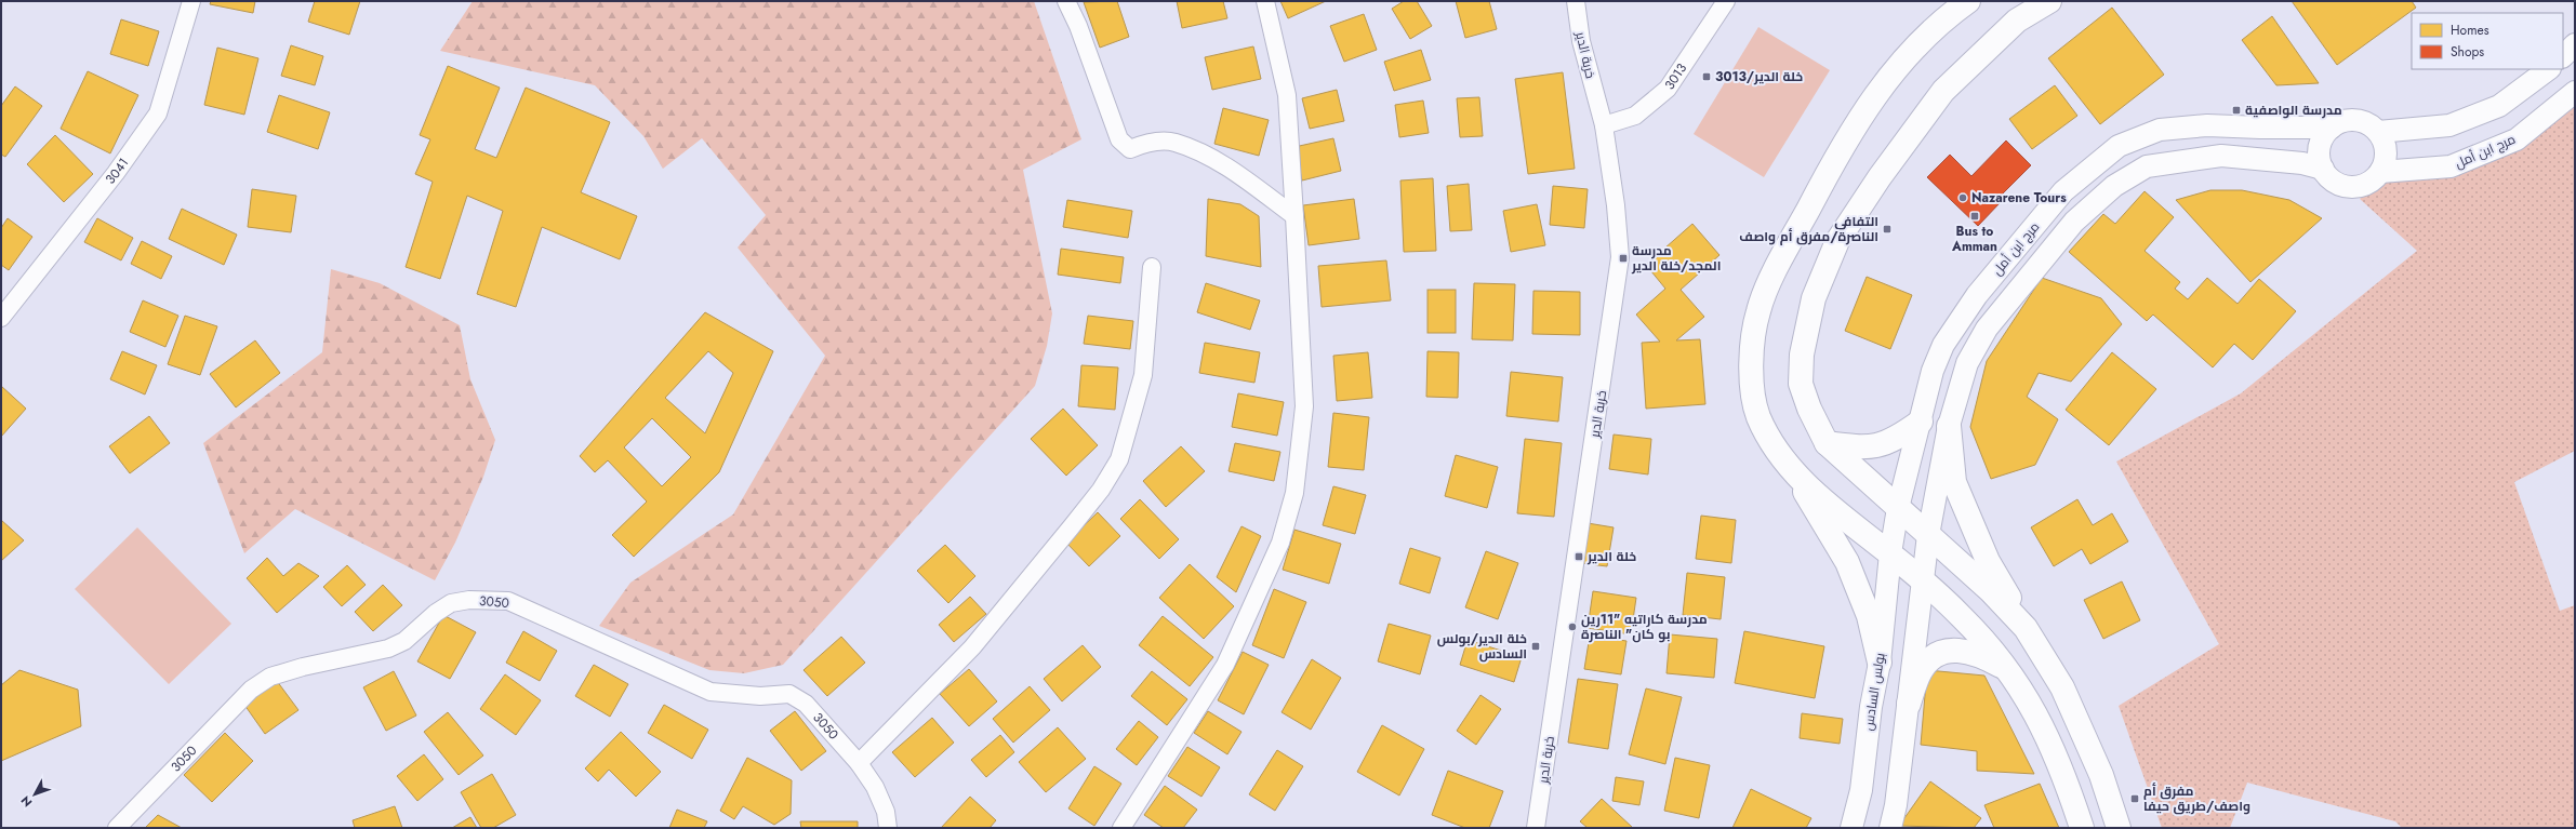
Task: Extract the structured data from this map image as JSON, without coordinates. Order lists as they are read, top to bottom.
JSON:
{
  "streets": {
    "street": [
      "خربة الدير",
      "3013",
      "مرج ابن أمل",
      "3041",
      "3050",
      "بولس السادس"
    ]
  },
  "crossings": [
    ["خربة الدير", "3013"],
    ["مرج ابن أمل", "بولس السادس"]
  ],
  "places": {
    "transit": [
      "3013/خلة الدير",
      "مدرسة الواصفية",
      "Bus to Amman",
      "التفافي الناصرة/مفرق أم واصف",
      "مدرسة المجد/خلة الدير",
      "خلة الدير",
      "خلة الدير/بولس السادس",
      "مفرق أم واصف/طريق حيفا"
    ],
    "other": ["Nazarene Tours", "مدرسة كاراتيه \"11رين بو كان\" الناصرة"]
  },
  "legend": ["Homes", "Shops"],
  "north": "bottom left"
}
